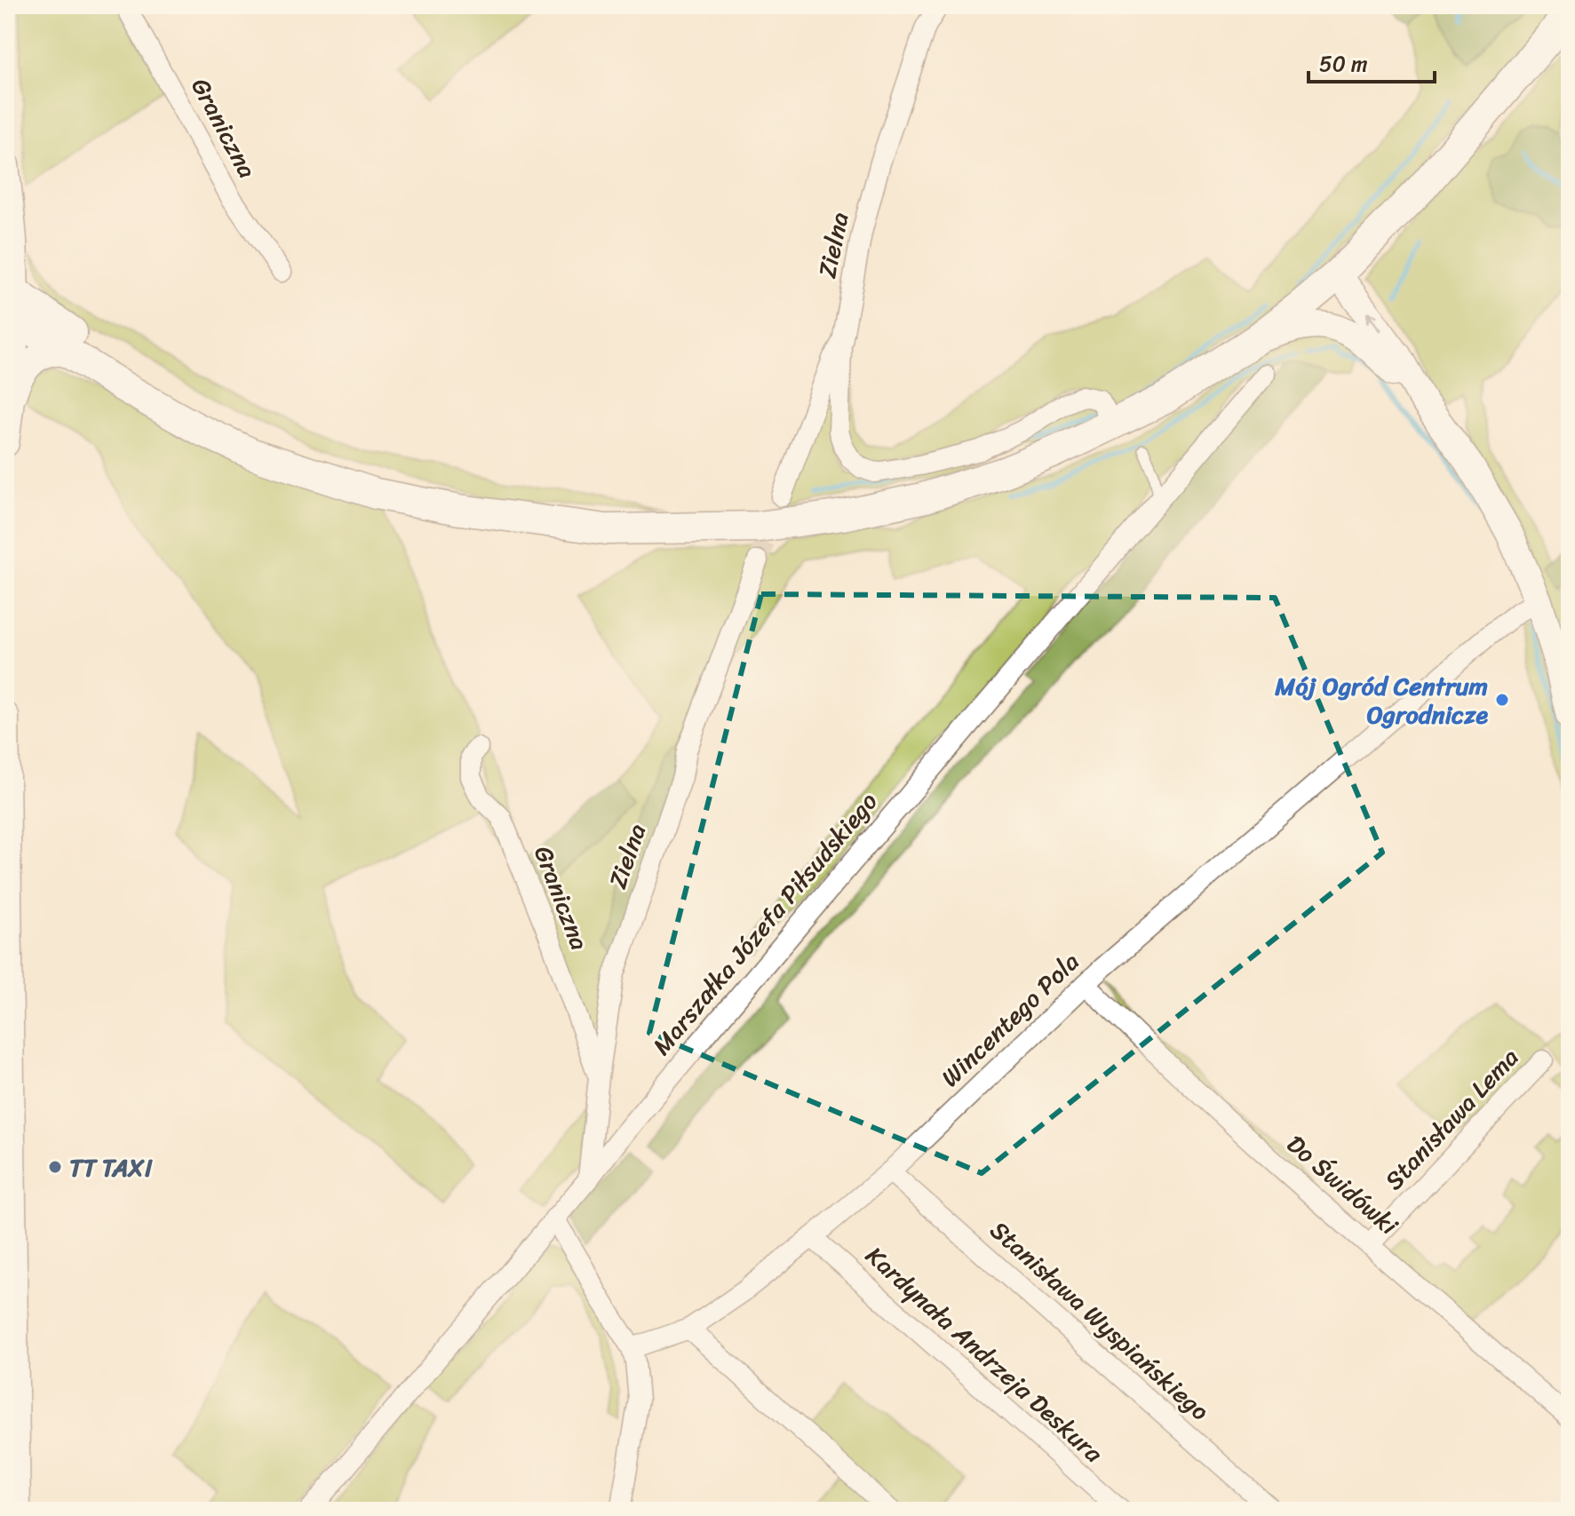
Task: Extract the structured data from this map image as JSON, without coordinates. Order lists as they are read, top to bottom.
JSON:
{
  "streets": {
    "street": [
      "Graniczna",
      "Zielna",
      "Marszałka Józefa Piłsudskiego",
      "Wincentego Pola",
      "Stanisława Lema",
      "Do Świdówki",
      "Stanisława Wyspiańskiego",
      "Kardynała Andrzeja Deskura"
    ]
  },
  "crossings": [
    ["Graniczna", "Zielna"],
    ["Zielna", "Marszałka Józefa Piłsudskiego"],
    ["Wincentego Pola", "Do Świdówki"],
    ["Wincentego Pola", "Stanisława Wyspiańskiego"],
    ["Wincentego Pola", "Kardynała Andrzeja Deskura"],
    ["Stanisława Lema", "Do Świdówki"]
  ],
  "places": ["Mój Ogród Centrum Ogrodnicze", "TT TAXI"],
  "scale_bar": "50 m"
}
